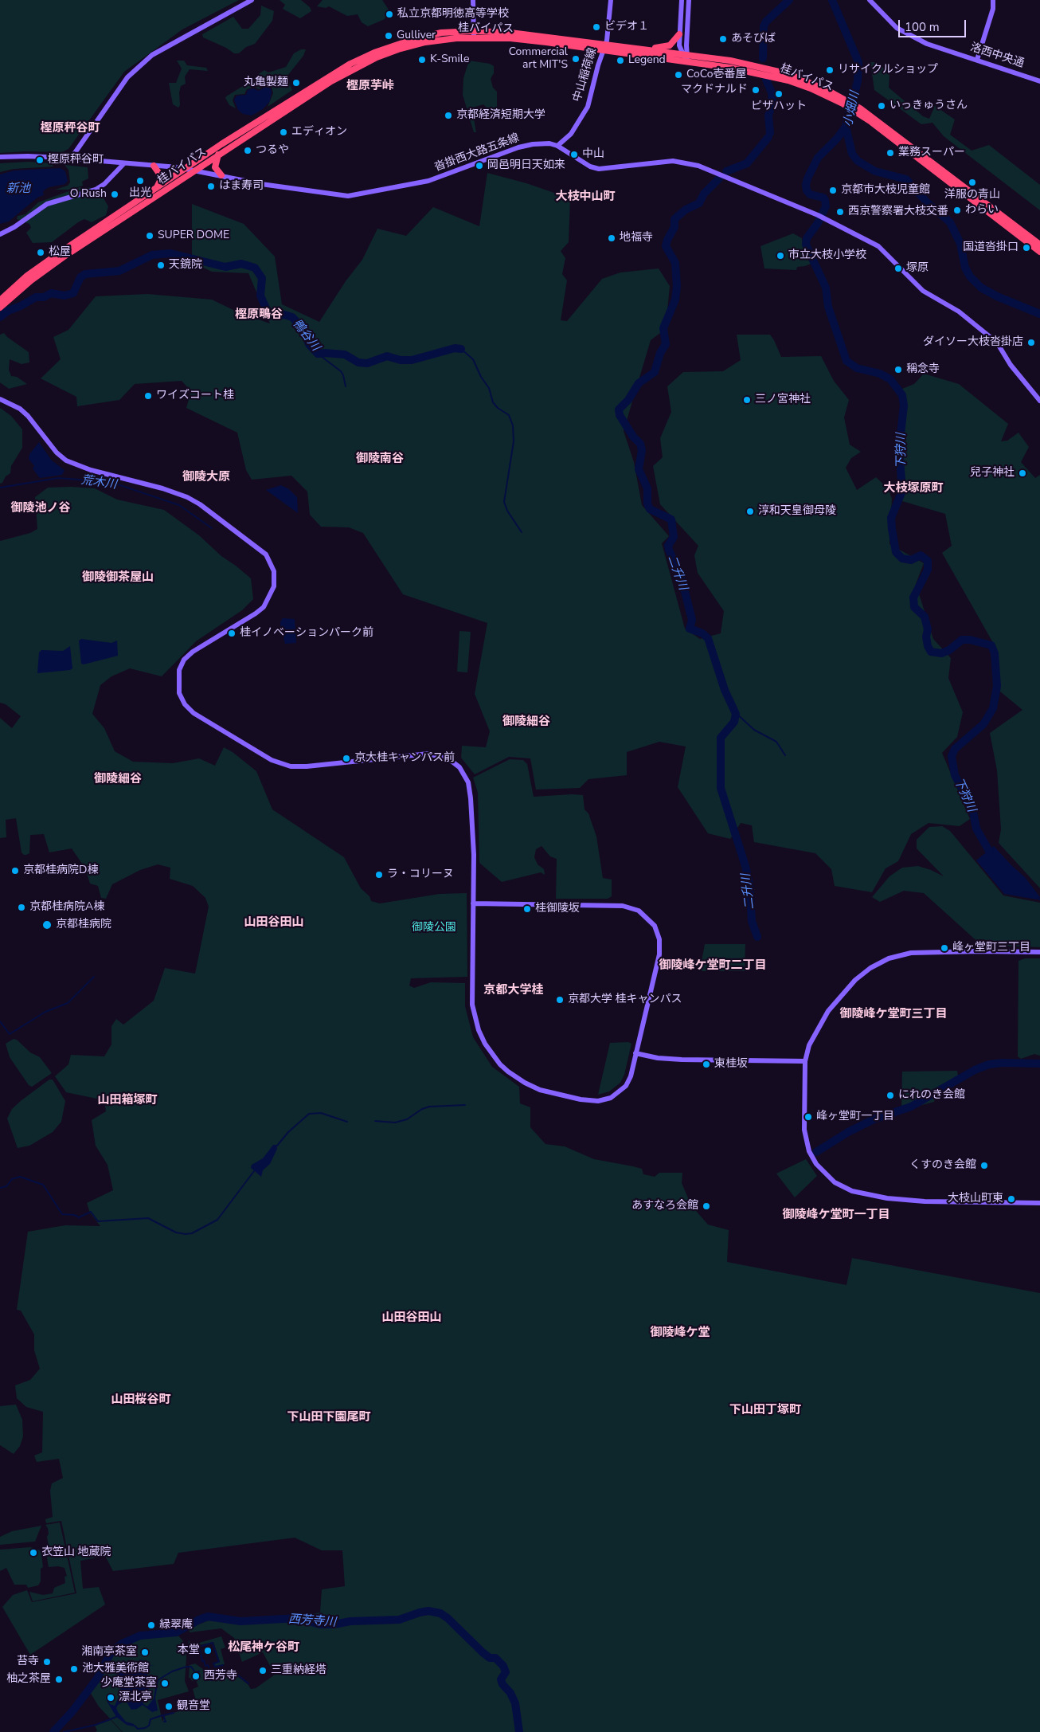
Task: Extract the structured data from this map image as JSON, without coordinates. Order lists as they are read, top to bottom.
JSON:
{
  "streets": {
    "highway": ["桂バイパス"],
    "street": ["洛西中央通", "中山稲荷線", "沓掛西大路五条線"]
  },
  "crossings": [
    ["桂バイパス", "中山稲荷線"],
    ["桂バイパス", "沓掛西大路五条線"],
    ["中山稲荷線", "沓掛西大路五条線"]
  ],
  "districts": [
    "樫原芋峠",
    "樫原秤谷町",
    "大枝中山町",
    "樫原鴫谷",
    "御陵南谷",
    "御陵大原",
    "大枝塚原町",
    "御陵池ノ谷",
    "御陵御茶屋山",
    "御陵細谷",
    "御陵細谷",
    "山田谷田山",
    "御陵峰ケ堂町二丁目",
    "京都大学桂",
    "御陵峰ケ堂町三丁目",
    "山田箱塚町",
    "御陵峰ケ堂町一丁目",
    "山田谷田山",
    "御陵峰ケ堂",
    "山田桜谷町",
    "下山田丁塚町",
    "下山田下園尾町",
    "松尾神ケ谷町"
  ],
  "water": [
    "小畑川",
    "新池",
    "鴨谷川",
    "下狩川",
    "荒木川",
    "二升川",
    "西芳寺川"
  ],
  "parks": ["御陵公園"],
  "places": [
    "私立京都明徳高等学校",
    "ビデオ１",
    "Gulliver",
    "あそびば",
    "Commercial art MIT'S",
    "K-Smile",
    "Legend",
    "リサイクルショップ",
    "CoCo壱番屋",
    "丸亀製麺",
    "マクドナルド",
    "ピザハット",
    "いっきゅうさん",
    "京都経済短期大学",
    "エディオン",
    "つるや",
    "業務スーパー",
    "中山",
    "樫原秤谷町",
    "岡邑明日天如来",
    "出光",
    "洋服の青山",
    "はま寿司",
    "京都市大枝児童館",
    "O Rush",
    "わらい",
    "西京警察署大枝交番",
    "SUPER DOME",
    "地福寺",
    "国道沓掛口",
    "松屋",
    "市立大枝小学校",
    "天鏡院",
    "塚原",
    "ダイソー大枝沓掛店",
    "稱念寺",
    "ワイズコート桂",
    "三ノ宮神社",
    "兒子神社",
    "淳和天皇御母陵",
    "桂イノベーションパーク前",
    "京大桂キャンパス前",
    "京都桂病院D棟",
    "ラ・コリーヌ",
    "京都桂病院A棟",
    "桂御陵坂",
    "京都桂病院",
    "峰ヶ堂町三丁目",
    "京都大学 桂キャンパス",
    "東桂坂",
    "にれのき会館",
    "峰ヶ堂町一丁目",
    "くすのき会館",
    "大枝山町東",
    "あすなろ会館",
    "衣笠山 地蔵院",
    "緑翠庵",
    "本堂",
    "湘南亭茶室",
    "苔寺",
    "池大雅美術館",
    "三重納経塔",
    "西芳寺",
    "柚之茶屋",
    "少庵堂茶室",
    "漂北亭",
    "観音堂"
  ],
  "scale_bar": "100 m"
}
